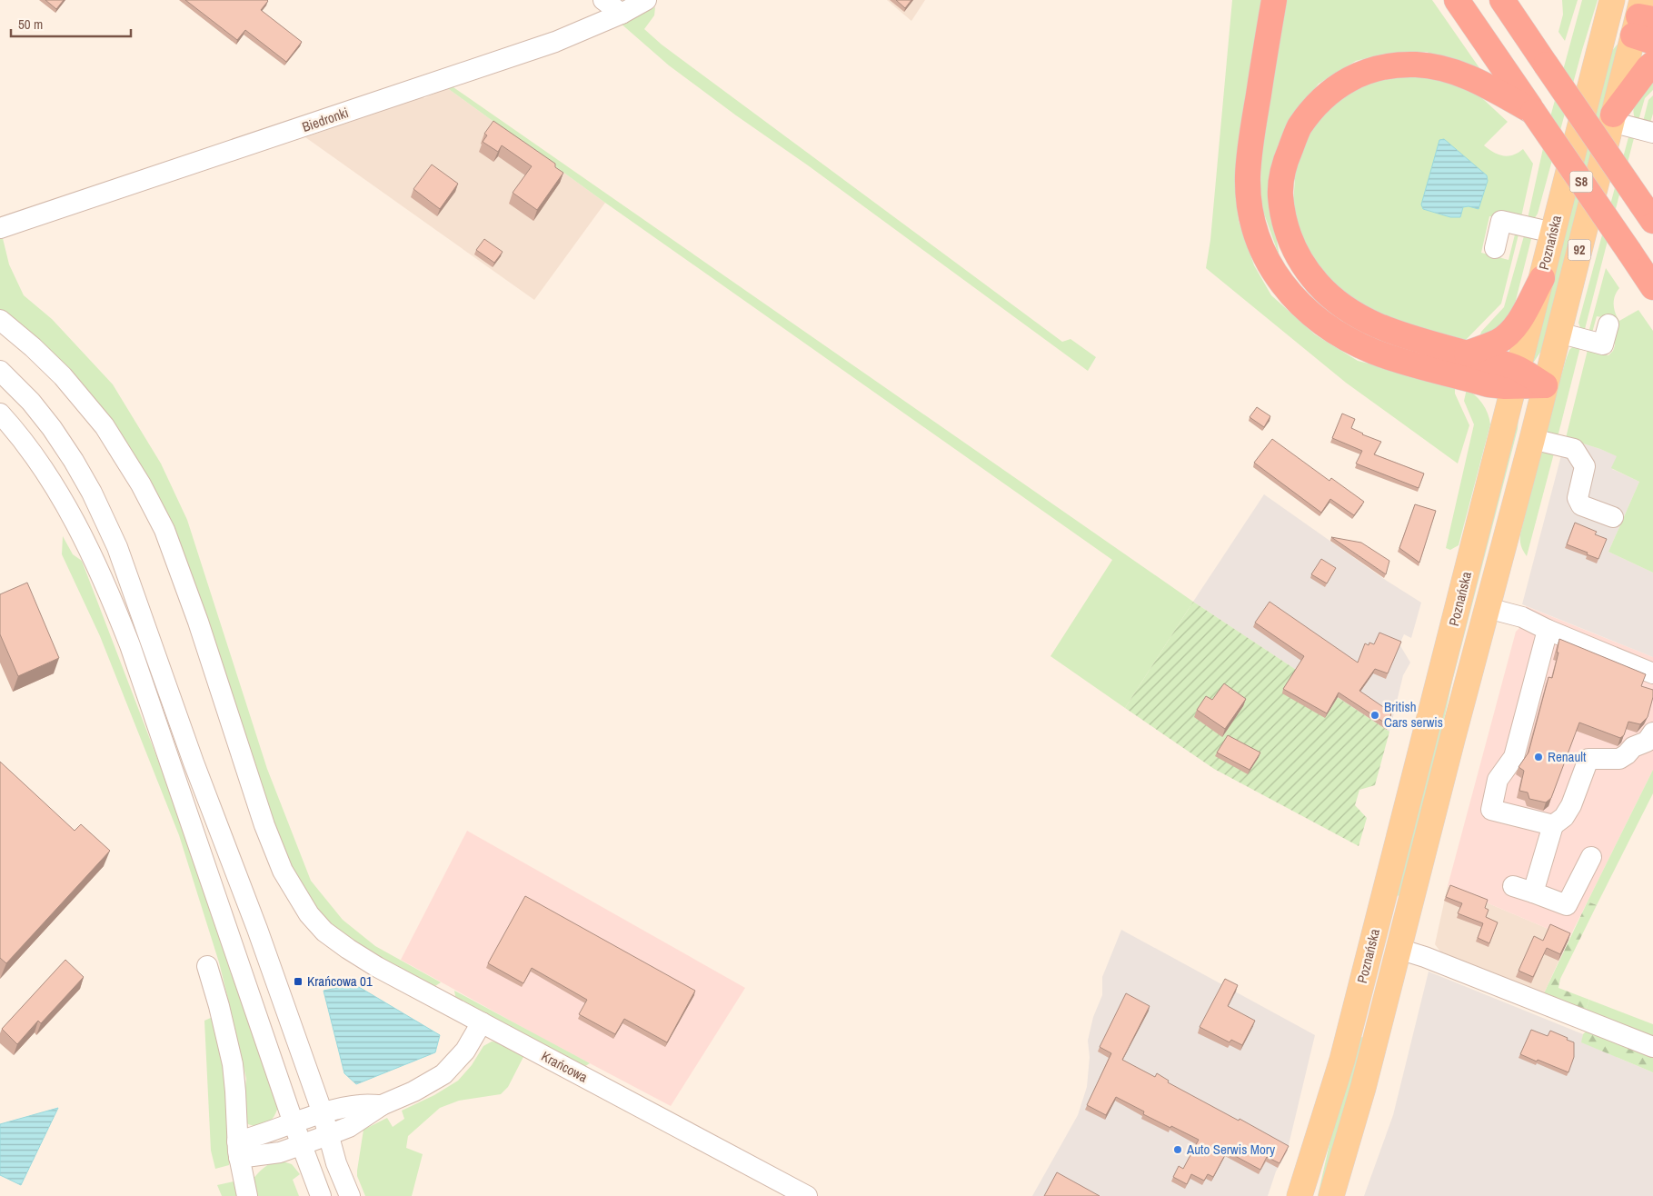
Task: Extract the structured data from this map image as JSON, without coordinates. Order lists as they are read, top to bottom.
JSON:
{
  "streets": {
    "highway": ["S8"],
    "main road": ["Poznańska", "92"],
    "street": ["Biedronki", "Krańcowa"]
  },
  "places": {
    "other": ["British Cars serwis", "Renault", "Auto Serwis Mory"],
    "transit": ["Krańcowa 01"]
  },
  "scale_bar": "50 m"
}
